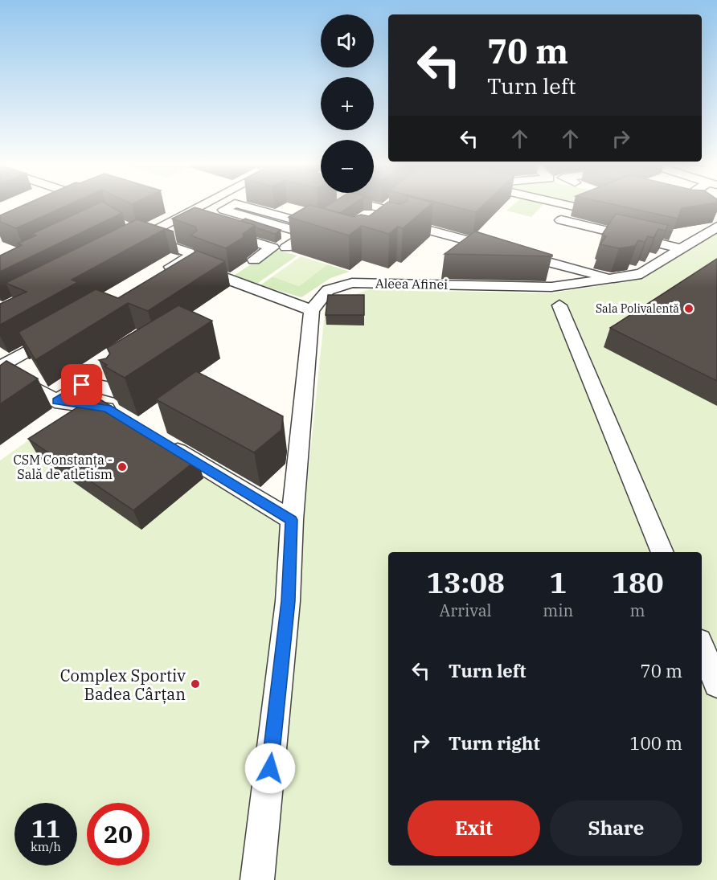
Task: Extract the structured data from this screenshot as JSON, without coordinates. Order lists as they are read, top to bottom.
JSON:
{
  "streets": {
    "street": ["Aleea Afinei"]
  },
  "places": ["Sala Polivalentă", "CSM Constanța - Sală de atletism", "Complex Sportiv Badea Cârțan"],
  "page": {
    "map_buttons": ["+", "−"],
    "turn": ["70 m", "Turn left"],
    "eta": [
      "13:08",
      "Arrival",
      "1",
      "min",
      "180",
      "m"
    ],
    "list": [
      {
        "name": "Turn left",
        "value": "70 m"
      },
      {
        "name": "Turn right",
        "value": "100 m"
      }
    ],
    "buttons": ["Exit", "Share"],
    "speed": "11 km/h",
    "limit": "20"
  }
}
